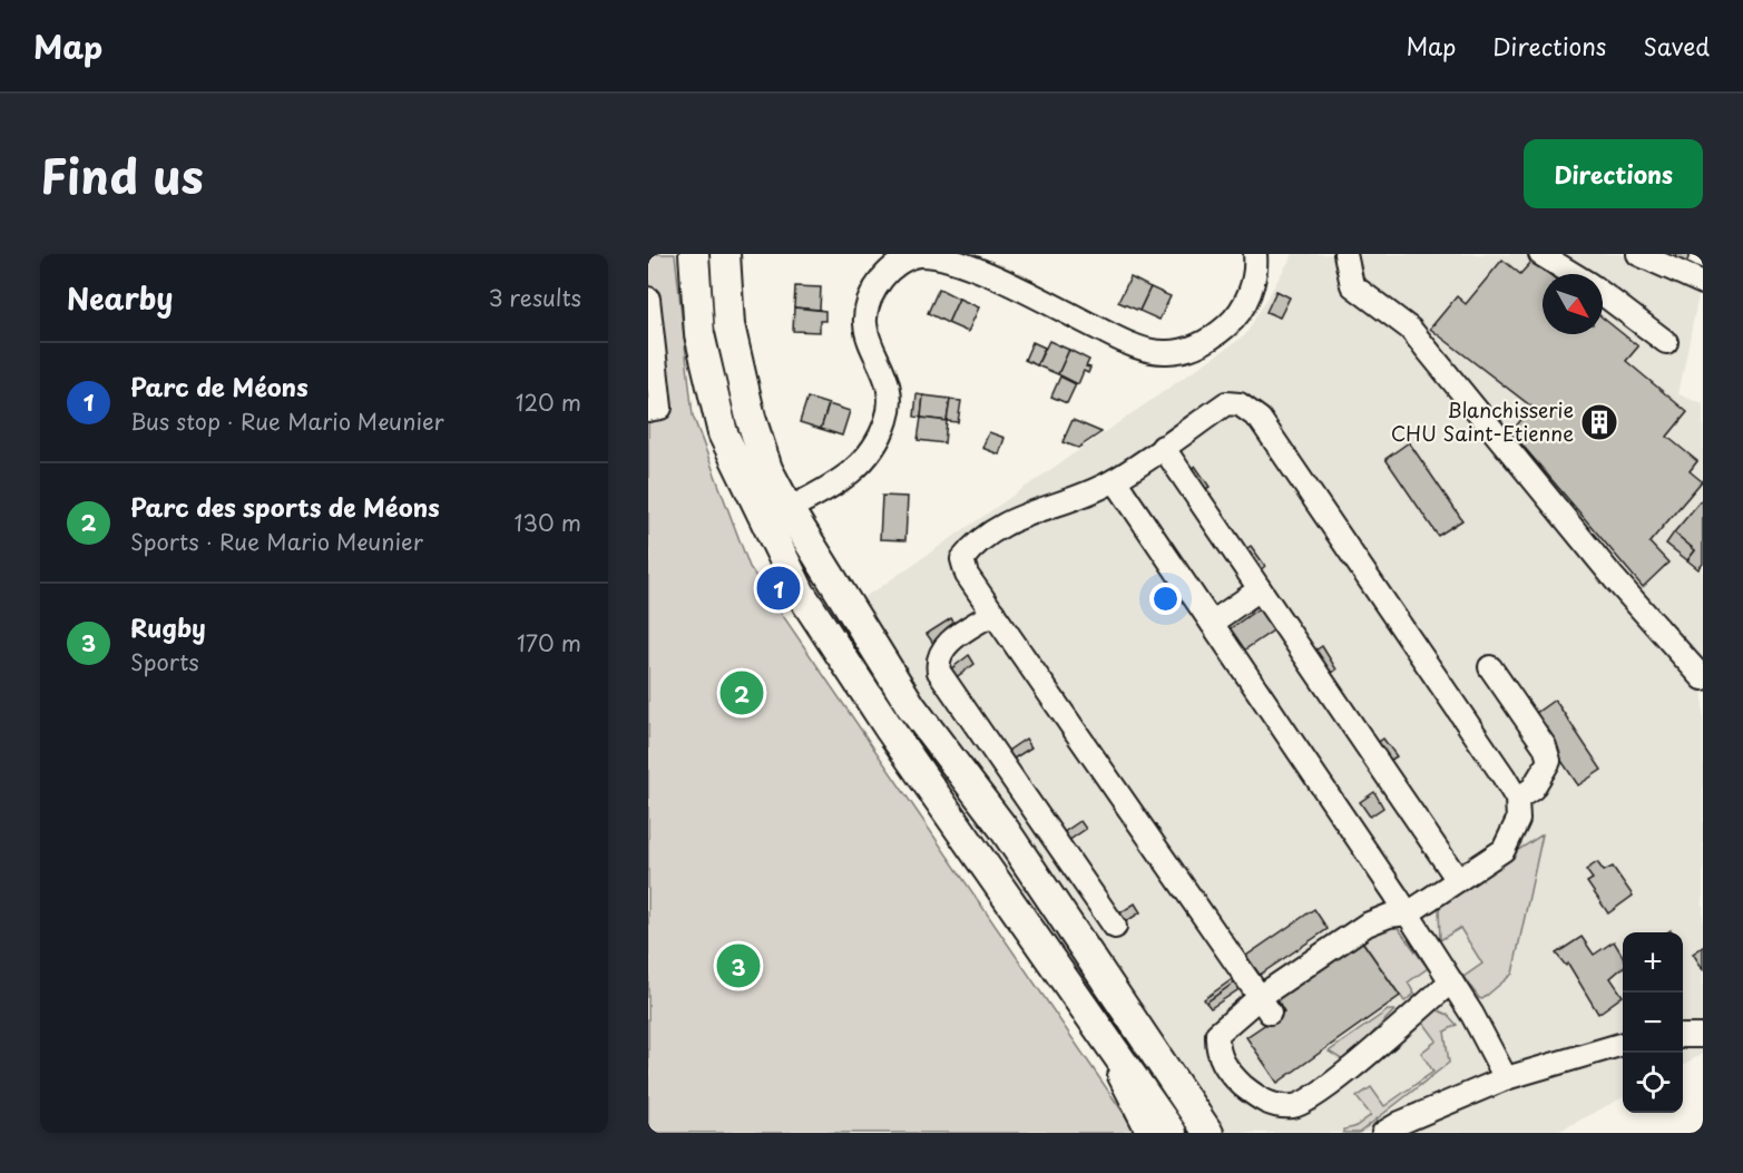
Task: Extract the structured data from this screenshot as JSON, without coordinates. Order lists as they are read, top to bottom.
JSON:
{
  "places": {
    "building": ["Blanchisserie CHU Saint-Etienne"]
  },
  "north": "bottom right",
  "page": {
    "header": "Map",
    "nav": ["Map", "Directions", "Saved"],
    "title": "Find us",
    "buttons": "Directions",
    "heading": ["Nearby", "3 results"],
    "list": [
      {
        "mark": "1",
        "name": "Parc de Méons",
        "note": "Bus stop · Rue Mario Meunier",
        "value": "120 m"
      },
      {
        "mark": "2",
        "name": "Parc des sports de Méons",
        "note": "Sports · Rue Mario Meunier",
        "value": "130 m"
      },
      {
        "mark": "3",
        "name": "Rugby",
        "note": "Sports",
        "value": "170 m"
      }
    ],
    "pins": ["1", "2", "3"],
    "map_buttons": ["+", "−"]
  }
}
